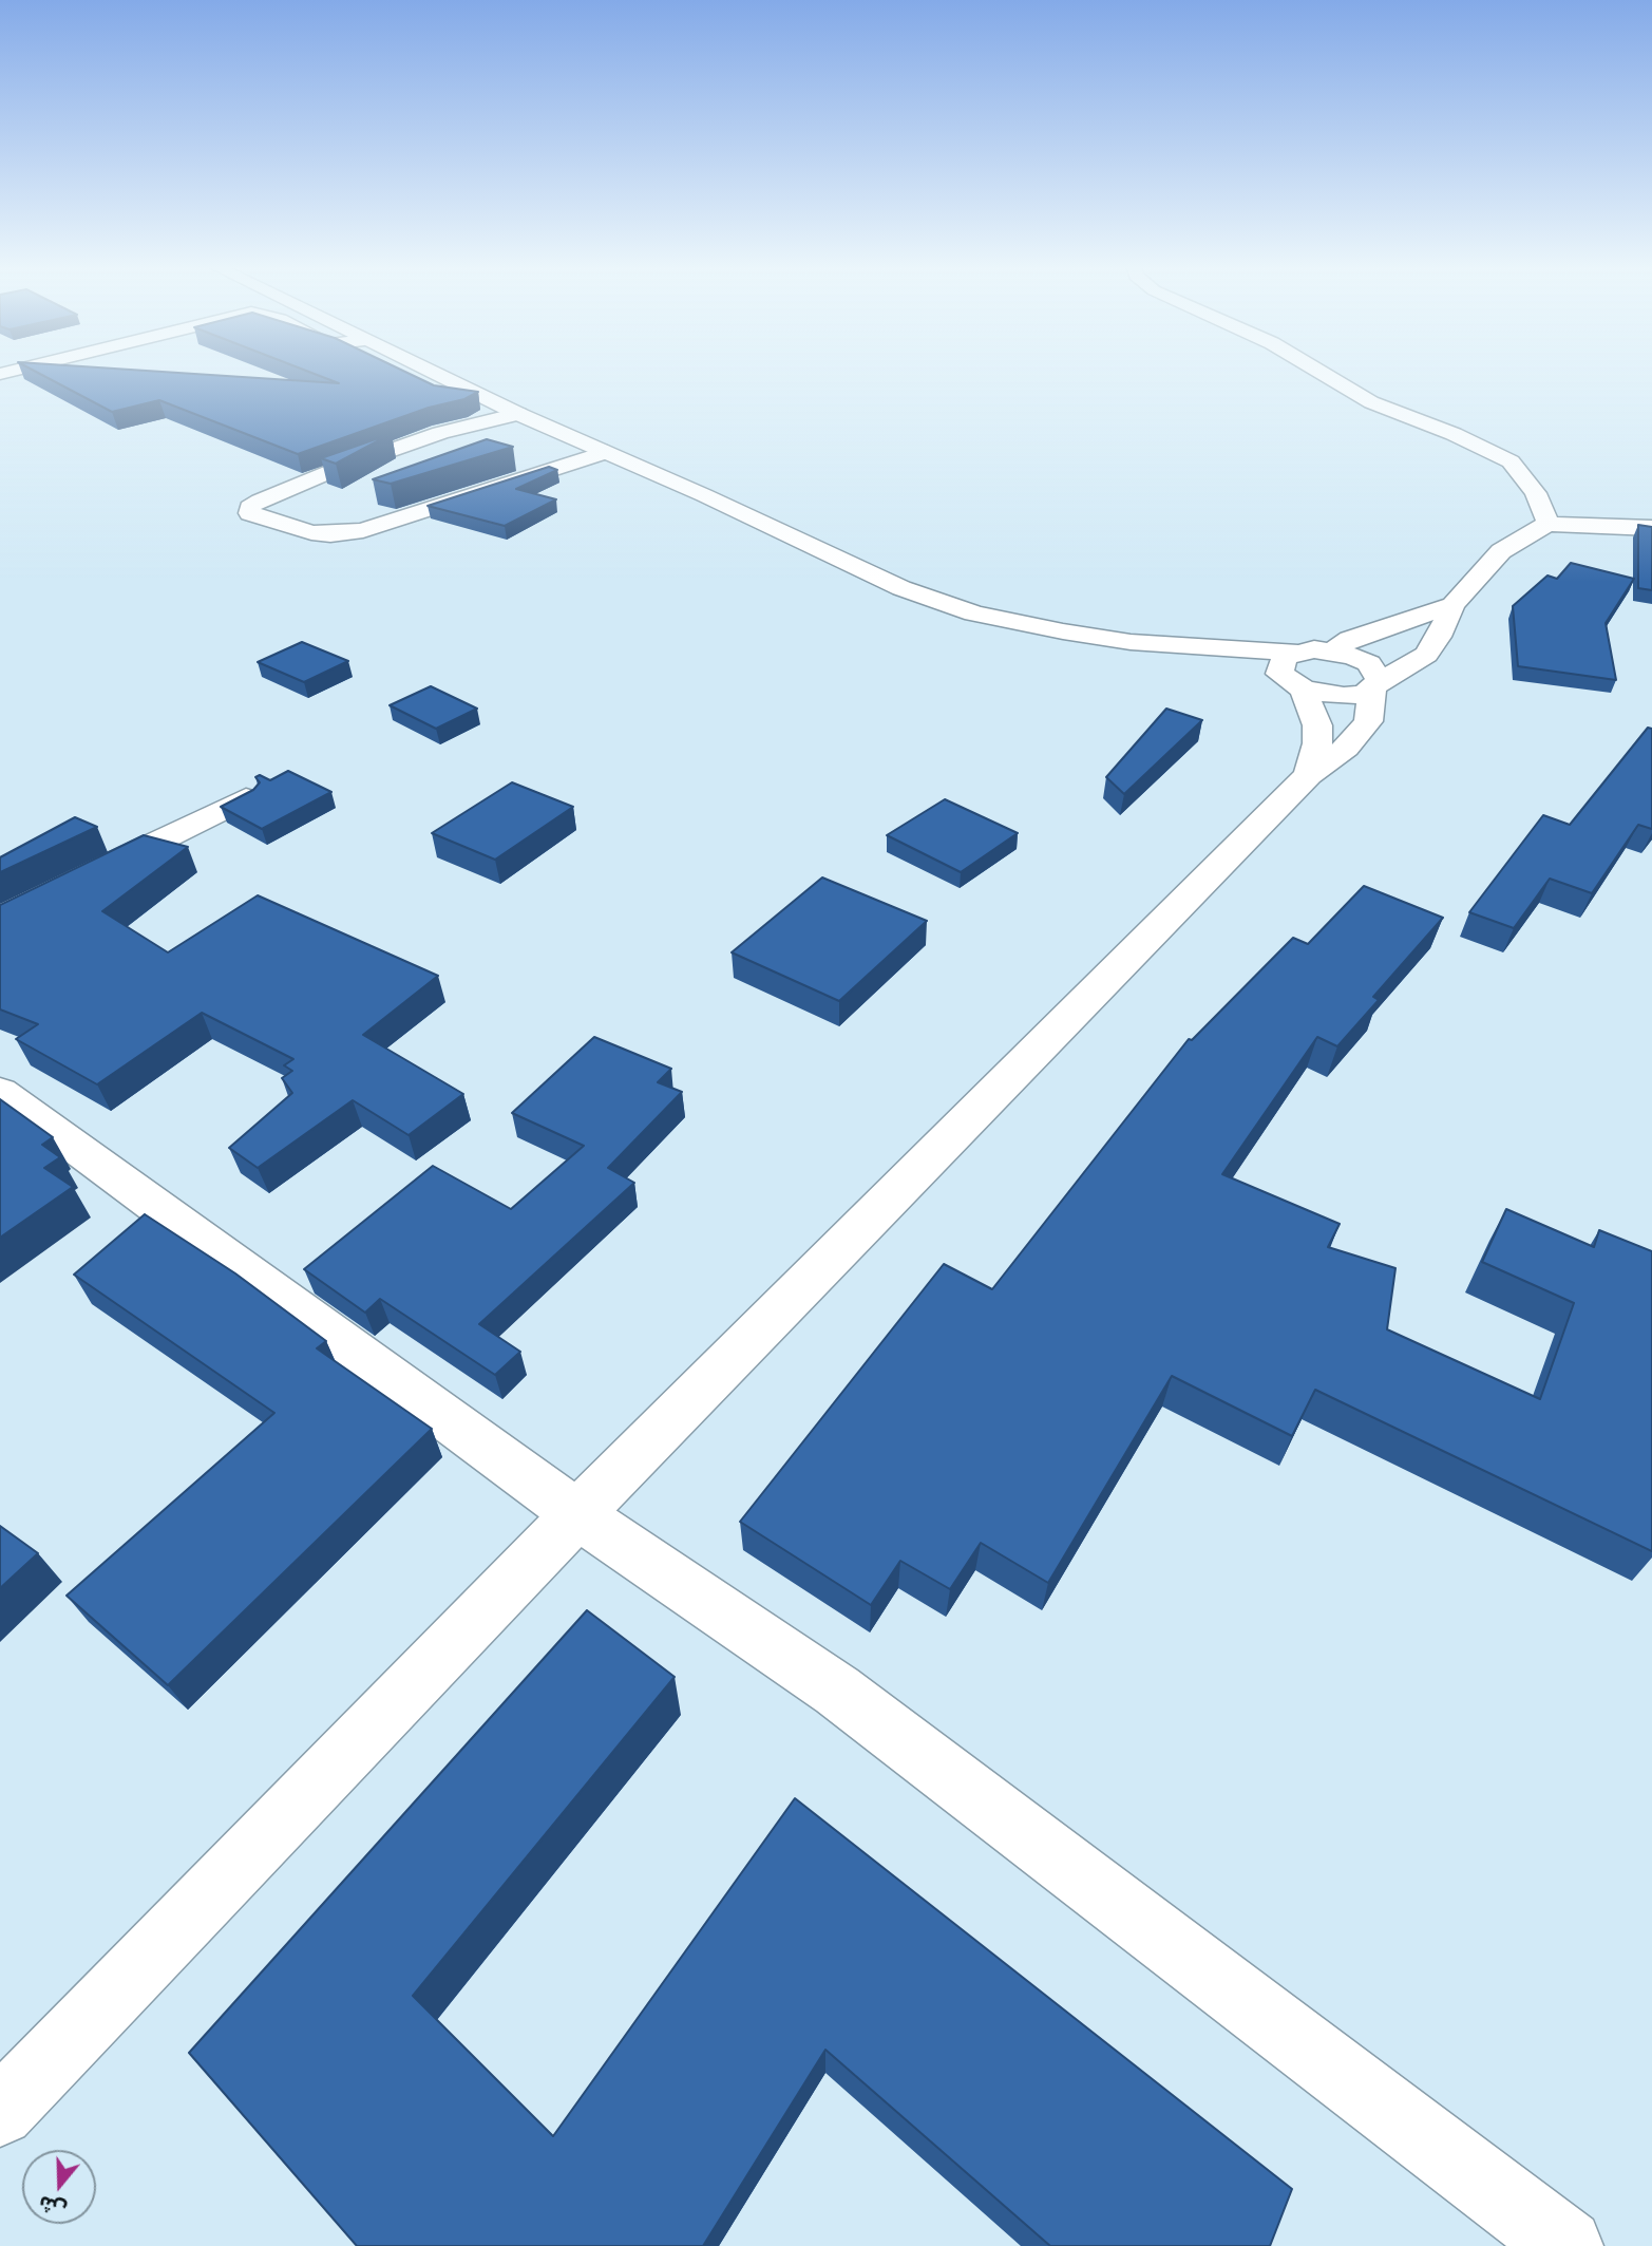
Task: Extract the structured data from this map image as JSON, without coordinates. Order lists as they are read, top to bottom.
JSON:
{
  "north": "bottom"
}
